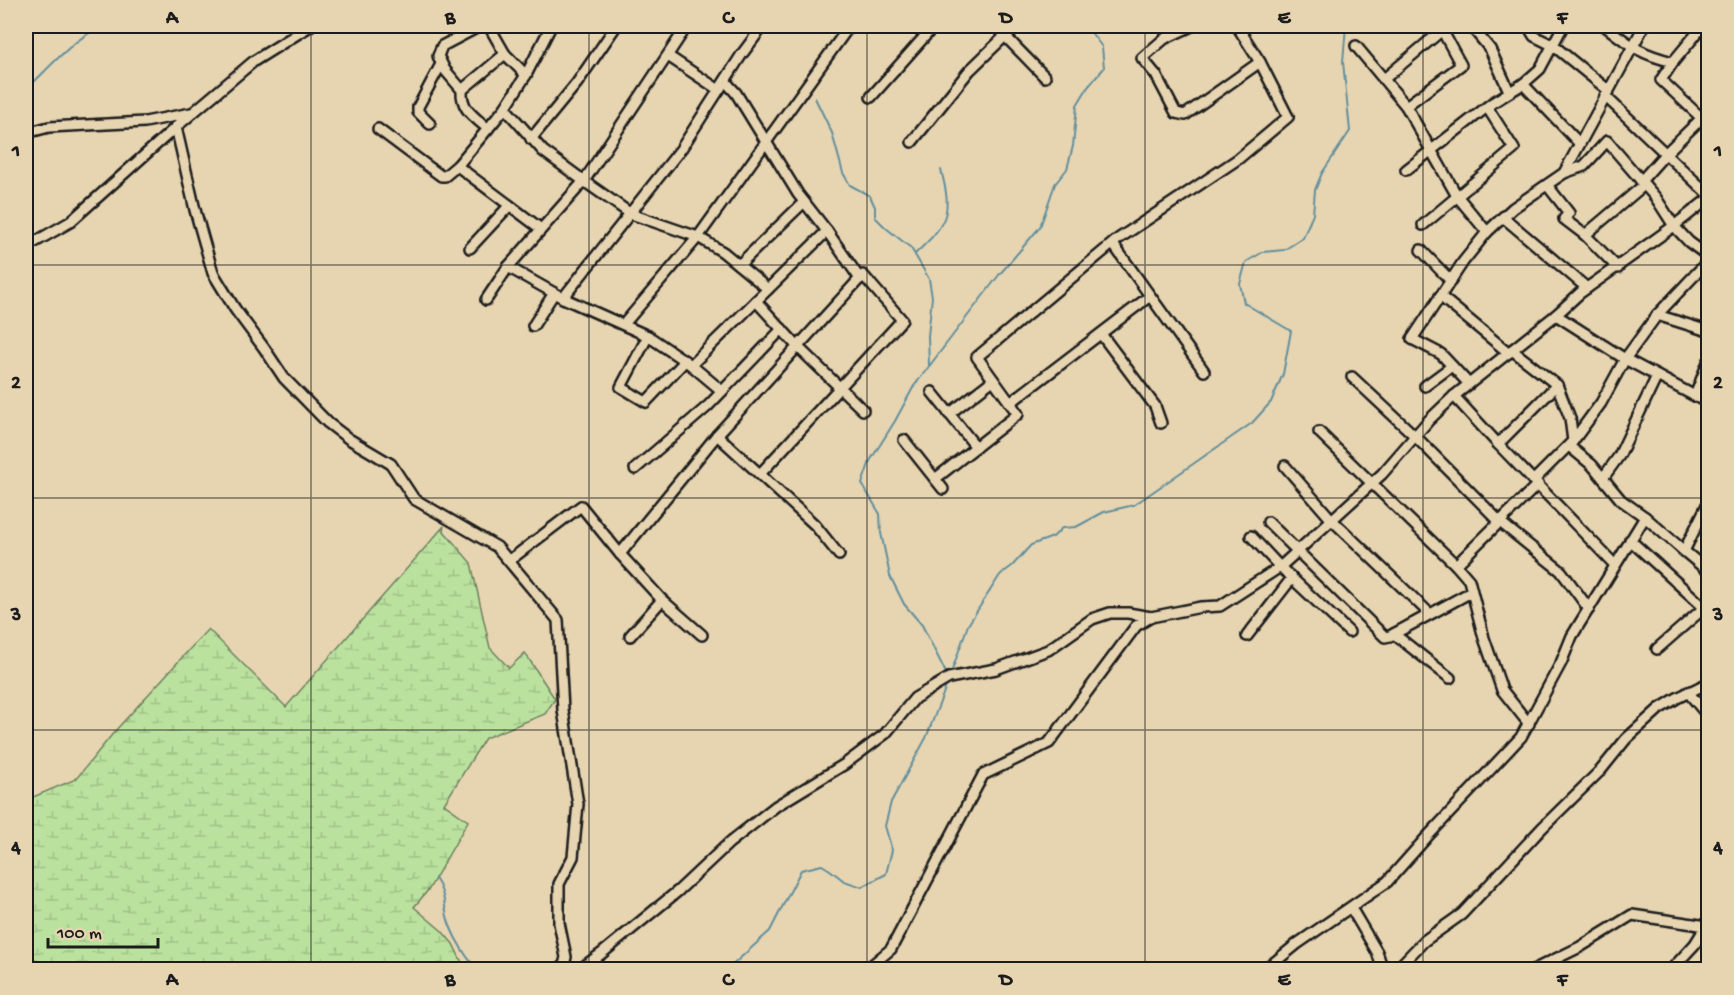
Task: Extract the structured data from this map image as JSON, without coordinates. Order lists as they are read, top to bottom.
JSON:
{
  "scale_bar": "100 m",
  "grid": {
    "columns": [
      "A",
      "B",
      "C",
      "D",
      "E",
      "F"
    ],
    "rows": [
      "1",
      "2",
      "3",
      "4"
    ]
  }
}
